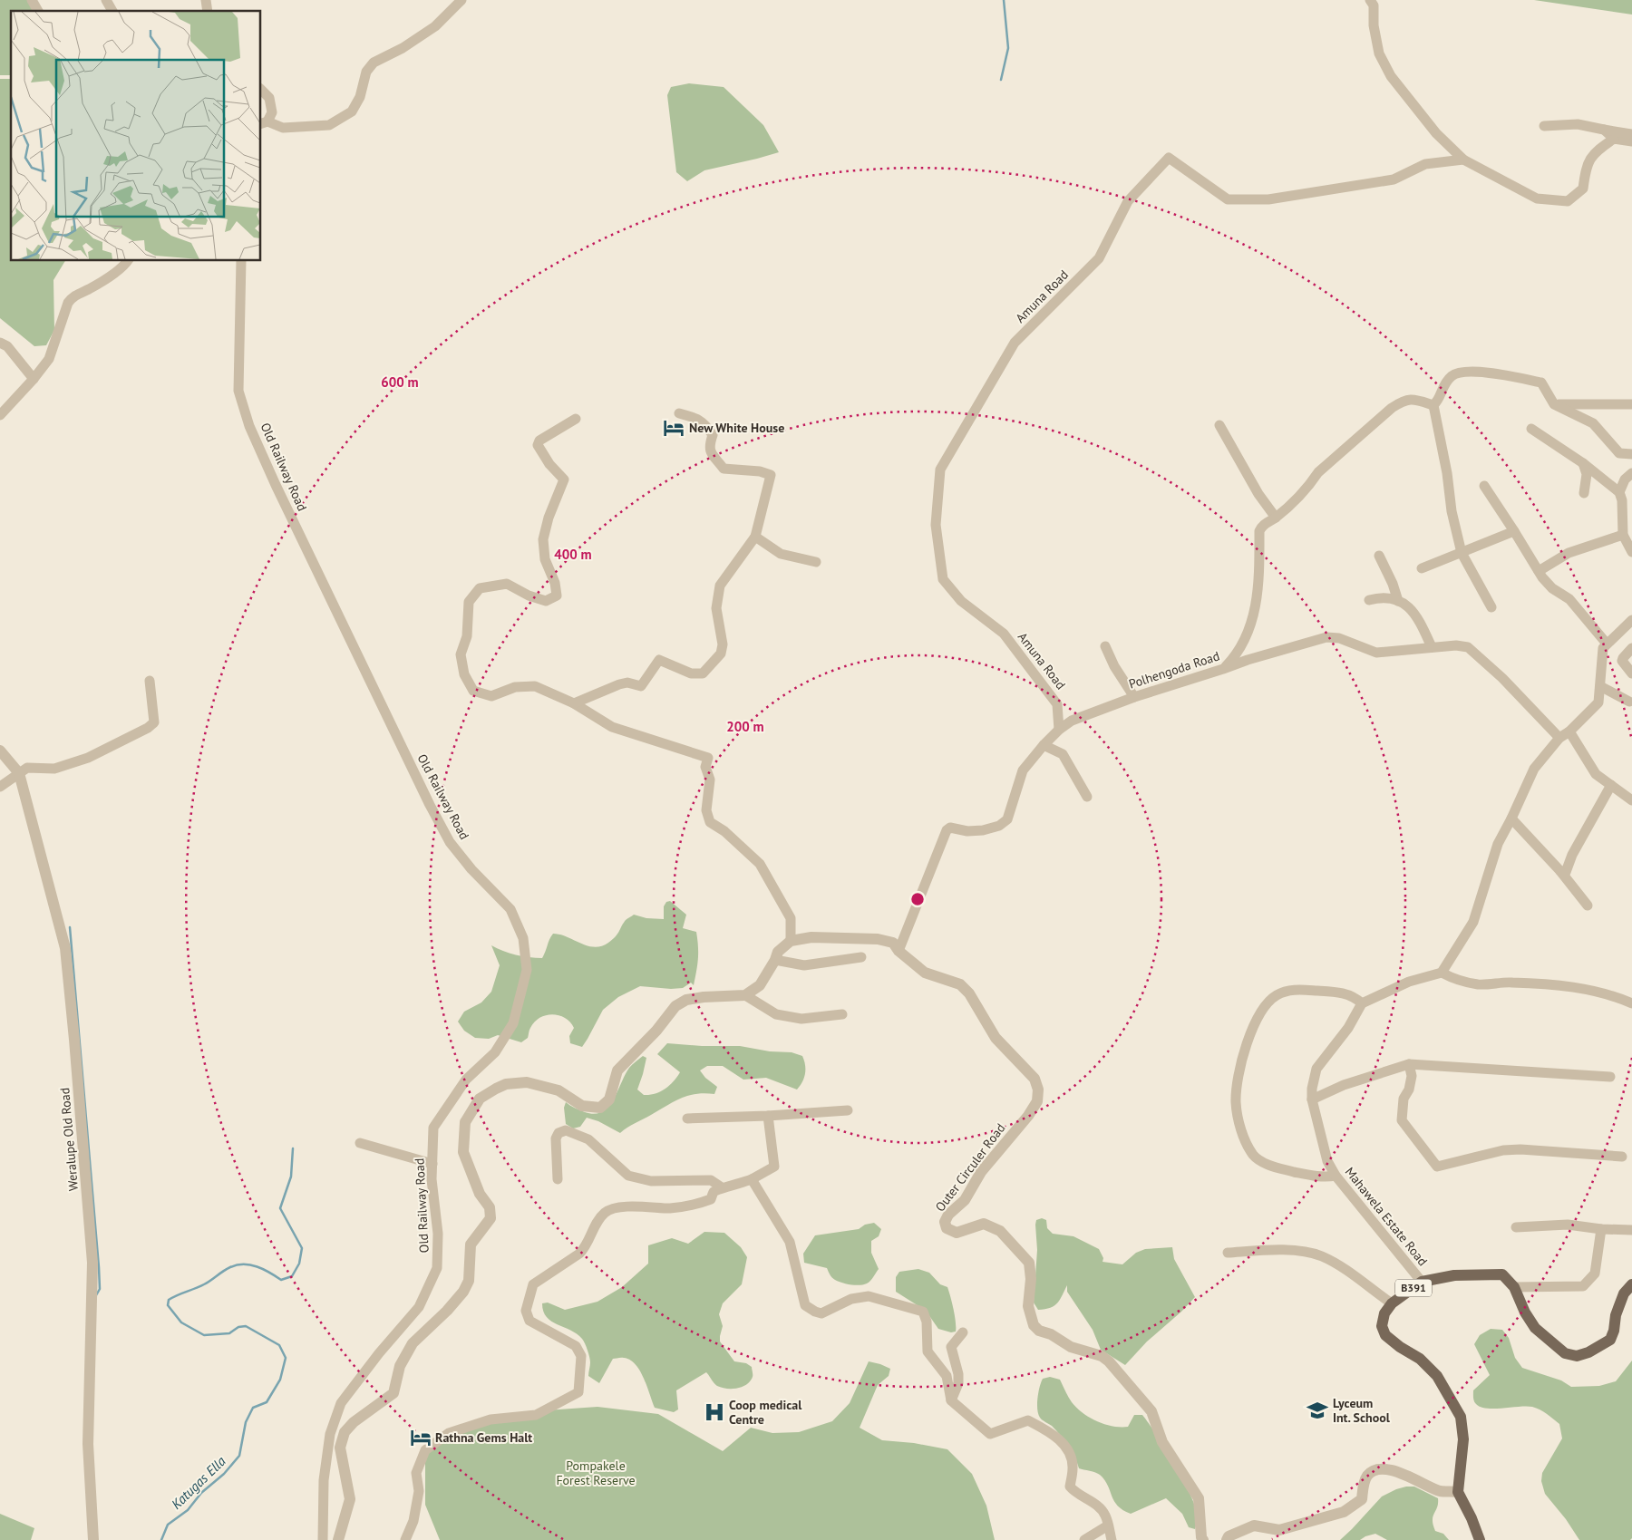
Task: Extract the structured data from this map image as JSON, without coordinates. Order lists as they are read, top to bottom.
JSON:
{
  "streets": {
    "main road": ["B391"],
    "street": [
      "Amuna Road",
      "Old Railway Road",
      "Polhengoda Road",
      "Weralupe Old Road",
      "Outer Circuler Road",
      "Mahawela Estate Road"
    ]
  },
  "crossings": [
    ["Amuna Road", "Polhengoda Road"],
    ["Polhengoda Road", "Outer Circuler Road"],
    ["Mahawela Estate Road", "B391"]
  ],
  "water": ["Katugas Ella"],
  "parks": ["Pompakele Forest Reserve"],
  "places": {
    "hotel": ["New White House", "Rathna Gems Halt"],
    "school or university": ["Lyceum Int. School"],
    "hospital": ["Coop medical Centre"]
  },
  "rings": ["600 m", "400 m", "200 m"]
}
